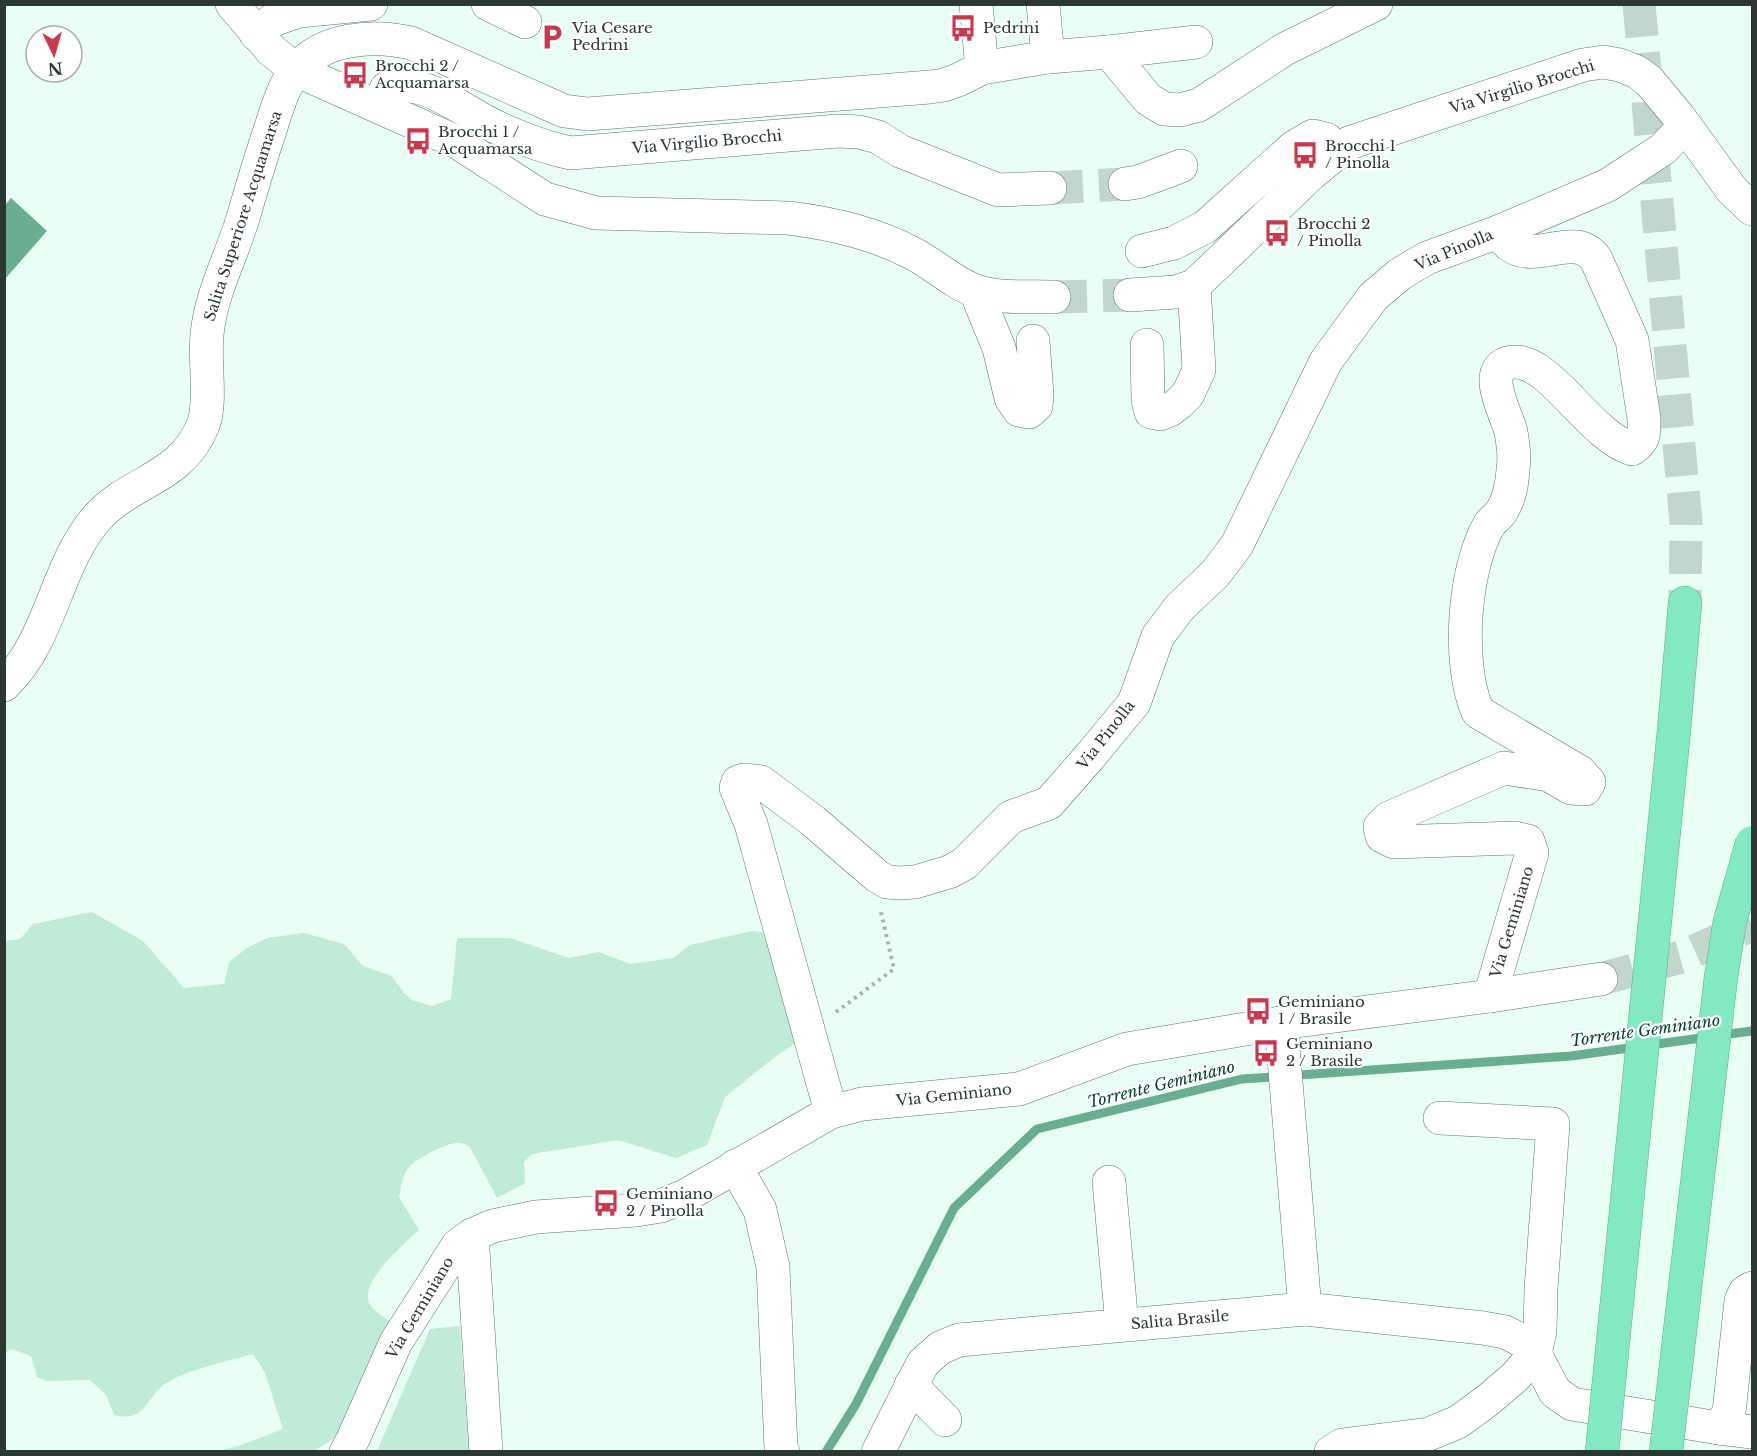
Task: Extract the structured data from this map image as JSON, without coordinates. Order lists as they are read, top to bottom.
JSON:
{
  "streets": {
    "street": [
      "Via Virgilio Brocchi",
      "Salita Superiore Acquamarsa",
      "Via Pinolla",
      "Via Geminiano",
      "Salita Brasile"
    ]
  },
  "crossings": [
    ["Via Virgilio Brocchi", "Via Pinolla"],
    ["Via Pinolla", "Via Geminiano"]
  ],
  "water": ["Torrente Geminiano"],
  "places": {
    "bus stop": [
      "Pedrini",
      "Brocchi 2 / Acquamarsa",
      "Brocchi 1 / Acquamarsa",
      "Brocchi 1 / Pinolla",
      "Brocchi 2 / Pinolla",
      "Geminiano 1 / Brasile",
      "Geminiano 2 / Brasile",
      "Geminiano 2 / Pinolla"
    ],
    "parking": ["Via Cesare Pedrini"]
  },
  "north": "bottom"
}
